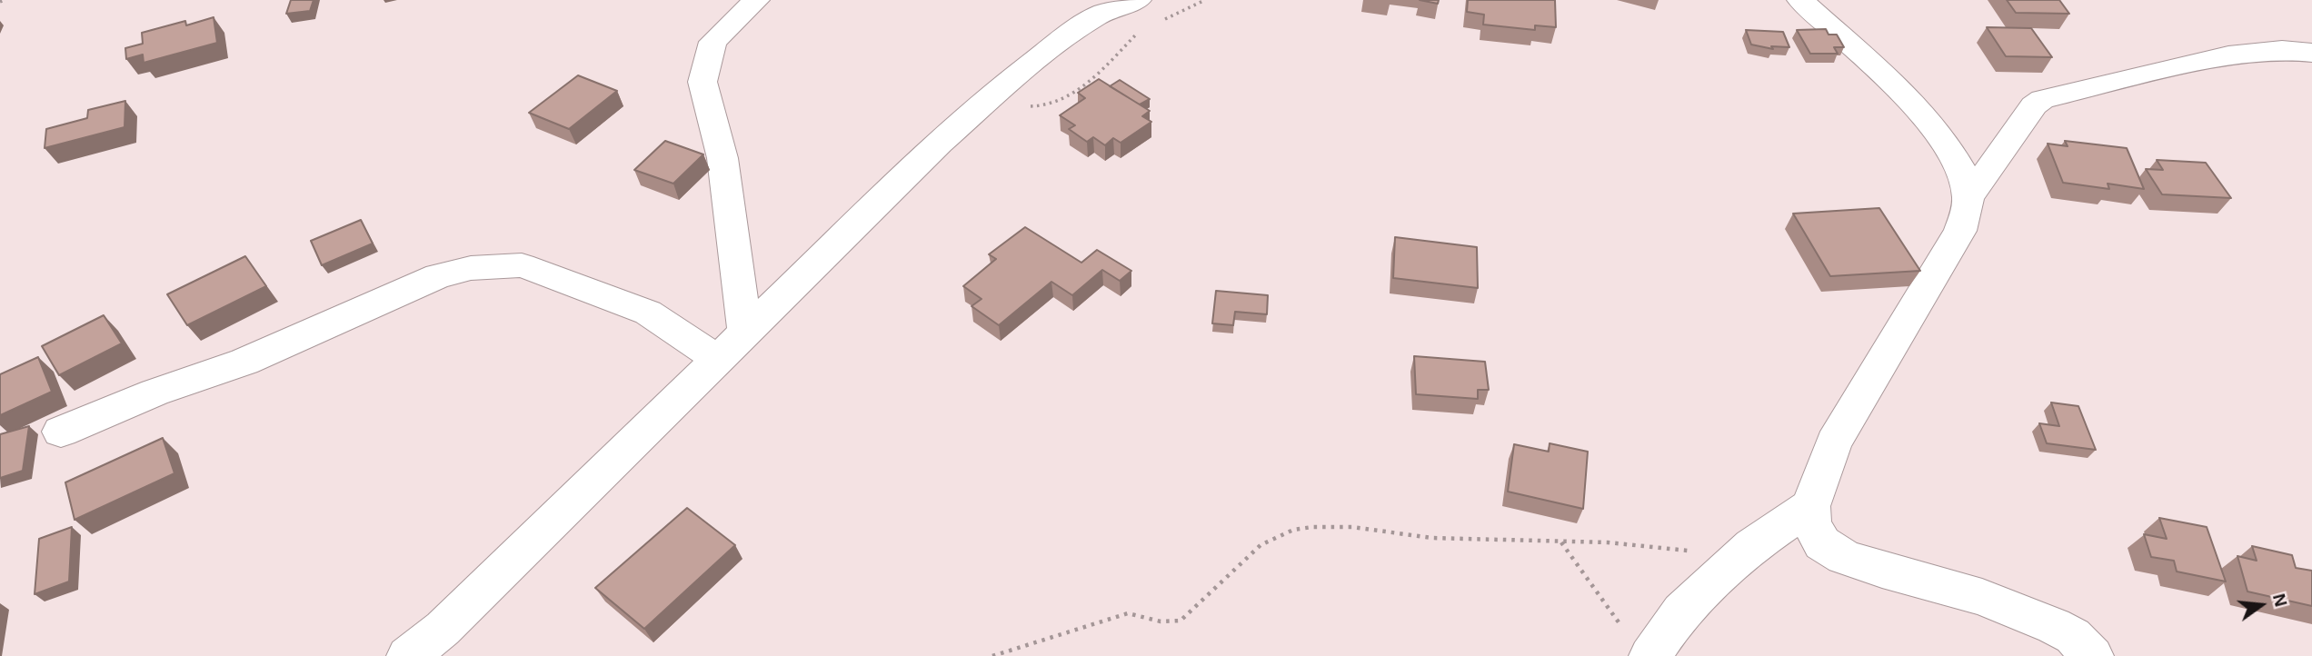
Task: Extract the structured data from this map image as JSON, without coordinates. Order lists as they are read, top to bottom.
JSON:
{
  "north": "right"
}
